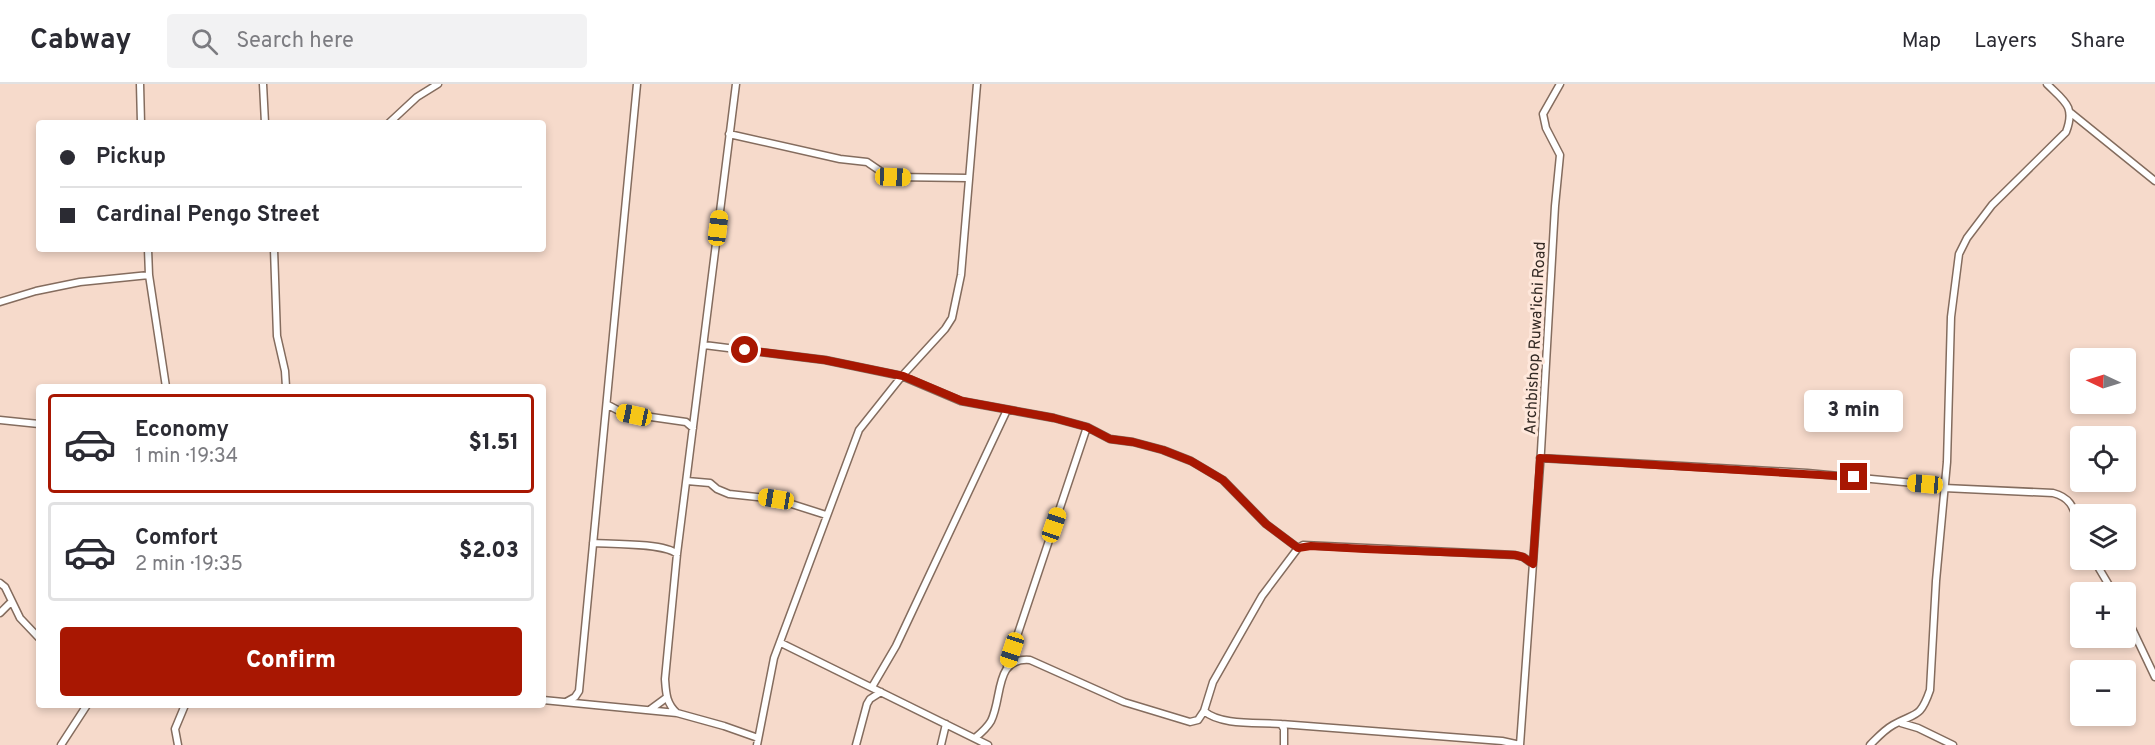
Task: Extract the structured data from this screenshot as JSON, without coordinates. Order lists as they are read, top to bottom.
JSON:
{
  "streets": {
    "street": ["Archbishop Ruwa'ichi Road"]
  },
  "north": "left",
  "page": {
    "header": "Cabway",
    "search": "Search here",
    "nav": ["Map", "Layers", "Share"],
    "banner": ["Pickup", "Cardinal Pengo Street"],
    "map_buttons": ["+", "−"],
    "bubble": "3 min",
    "list": [
      {
        "name": "Economy",
        "note": "1 min · 19:34",
        "value": "$1.51"
      },
      {
        "name": "Comfort",
        "note": "2 min · 19:35",
        "value": "$2.03"
      }
    ],
    "buttons": "Confirm"
  }
}
